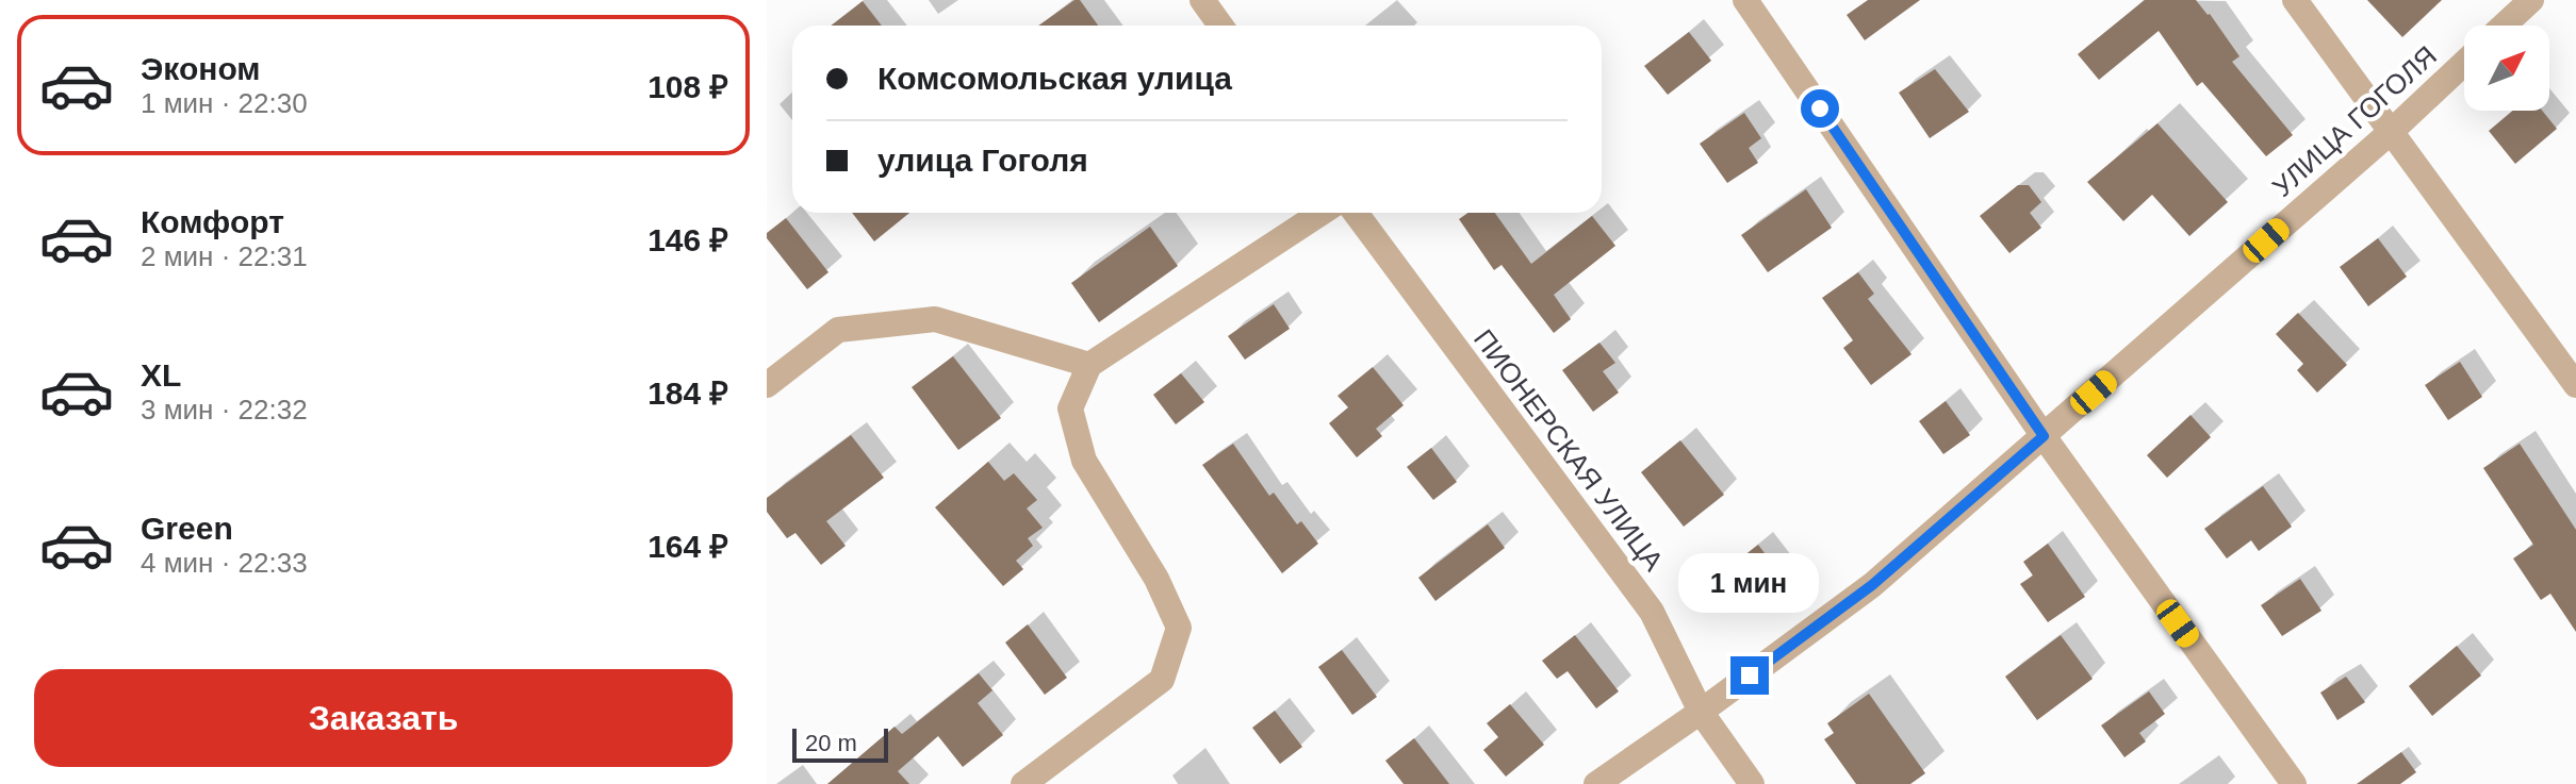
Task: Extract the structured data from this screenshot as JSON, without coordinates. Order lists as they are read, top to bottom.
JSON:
{
  "streets": {
    "street": ["УЛИЦА ГОГОЛЯ", "ПИОНЕРСКАЯ УЛИЦА"]
  },
  "crossings": [
    ["УЛИЦА ГОГОЛЯ", "ПИОНЕРСКАЯ УЛИЦА"]
  ],
  "scale_bar": "20 m",
  "north": "top right",
  "page": {
    "list": [
      {
        "name": "Эконом",
        "note": "1 мин · 22:30",
        "value": "108 ₽"
      },
      {
        "name": "Комфорт",
        "note": "2 мин · 22:31",
        "value": "146 ₽"
      },
      {
        "name": "XL",
        "note": "3 мин · 22:32",
        "value": "184 ₽"
      },
      {
        "name": "Green",
        "note": "4 мин · 22:33",
        "value": "164 ₽"
      }
    ],
    "banner": ["Комсомольская улица", "улица Гоголя"],
    "bubble": "1 мин",
    "buttons": "Заказать",
    "scale": "20 m"
  }
}
